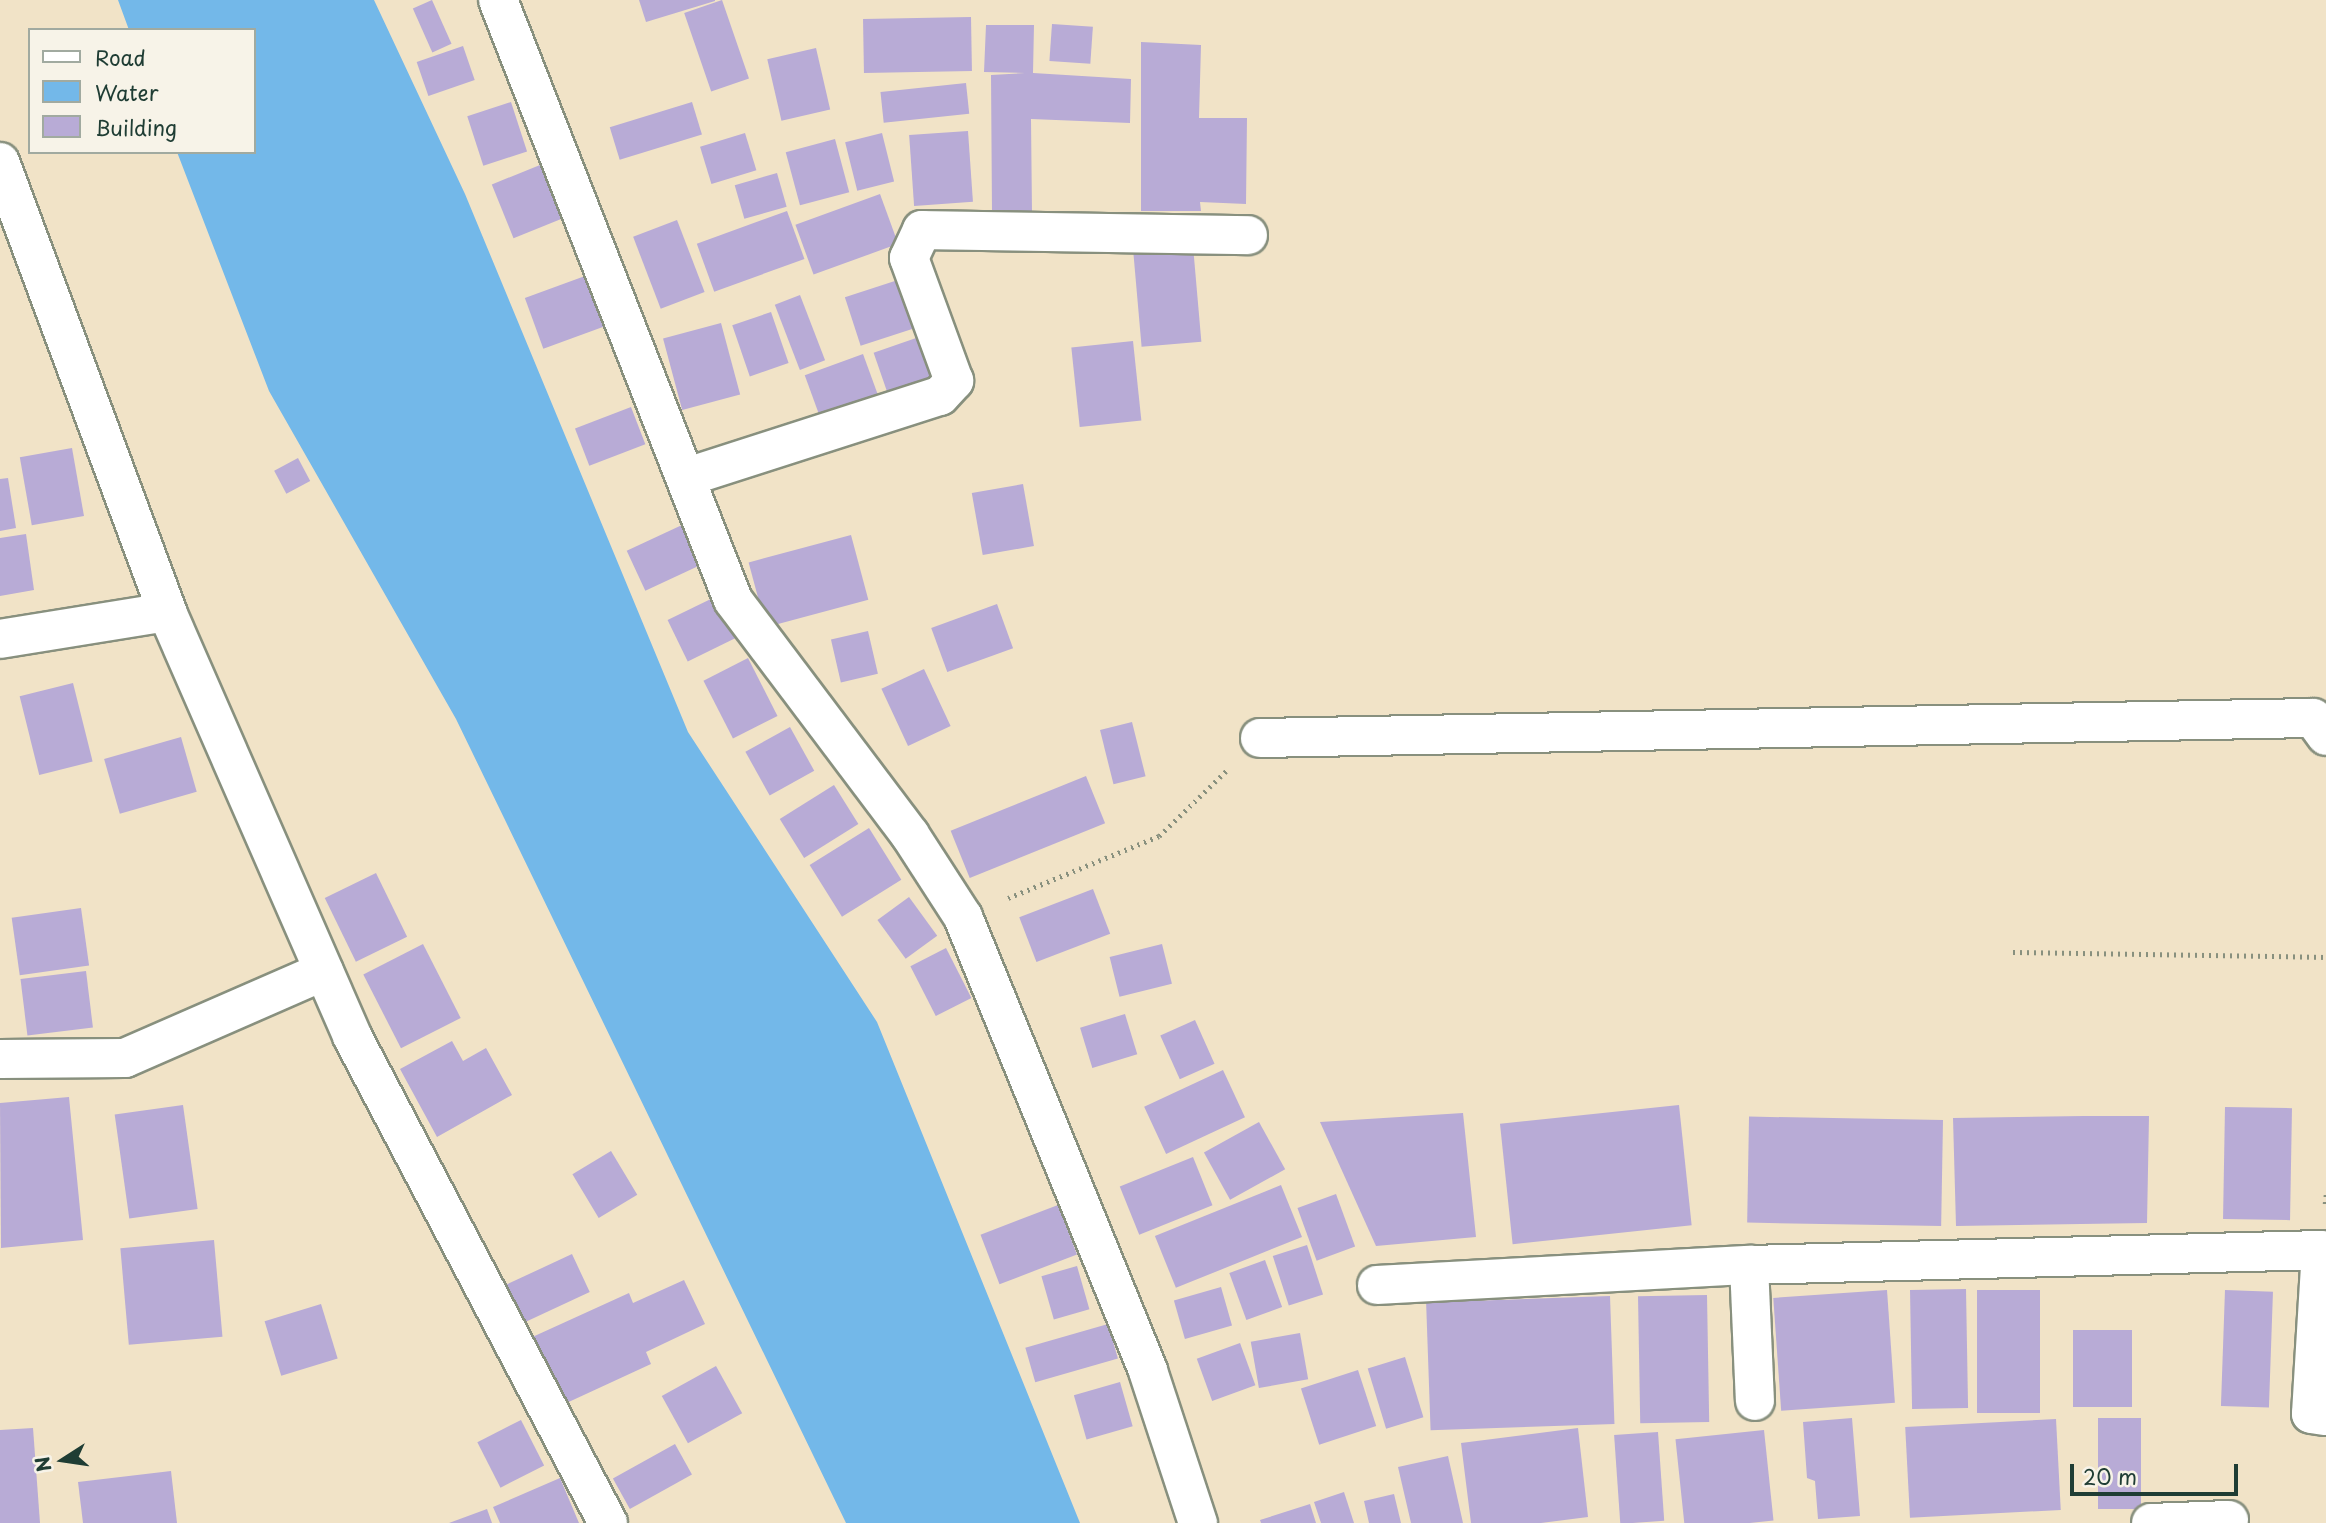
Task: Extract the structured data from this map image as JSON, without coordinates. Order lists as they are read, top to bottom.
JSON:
{
  "legend": ["Road", "Water", "Building"],
  "scale_bar": "20 m",
  "north": "left"
}
